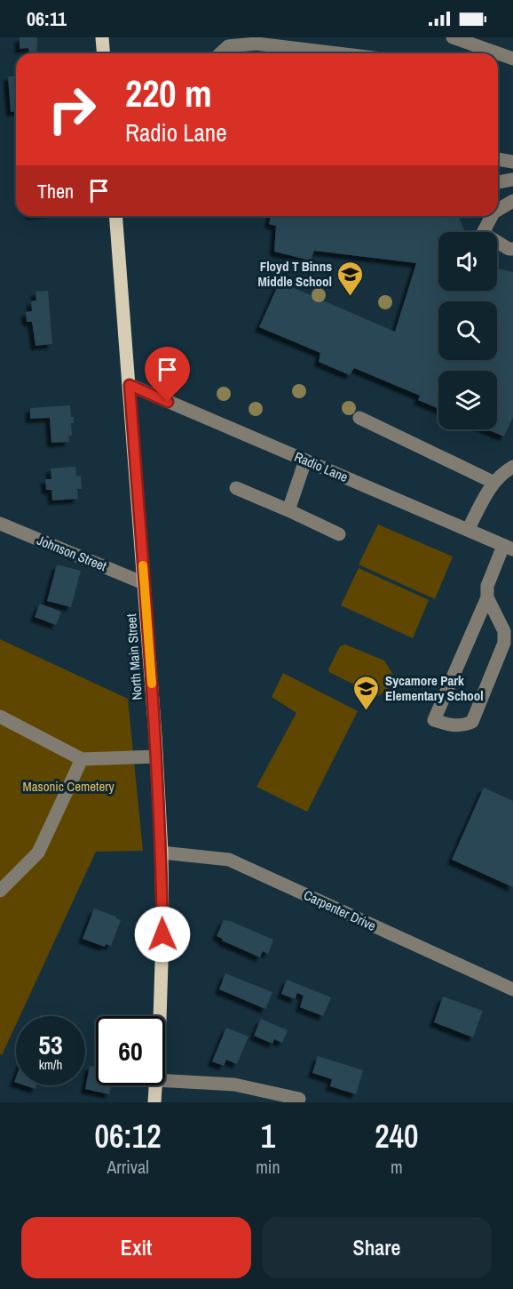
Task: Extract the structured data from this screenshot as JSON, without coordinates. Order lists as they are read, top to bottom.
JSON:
{
  "streets": {
    "main road": ["North Main Street"],
    "street": ["Radio Lane", "Johnson Street", "Carpenter Drive"]
  },
  "crossings": [
    ["Radio Lane", "North Main Street"],
    ["Johnson Street", "North Main Street"],
    ["North Main Street", "Carpenter Drive"]
  ],
  "parks": ["Masonic Cemetery"],
  "places": {
    "school or university": ["Floyd T Binns Middle School", "Sycamore Park Elementary School"]
  },
  "page": {
    "status": "06:11",
    "turn": ["220 m", "Radio Lane"],
    "then": "Then",
    "speed": "53 km/h",
    "limit": "60",
    "eta": [
      "06:12",
      "Arrival",
      "1",
      "min",
      "240",
      "m"
    ],
    "buttons": ["Exit", "Share"]
  }
}
